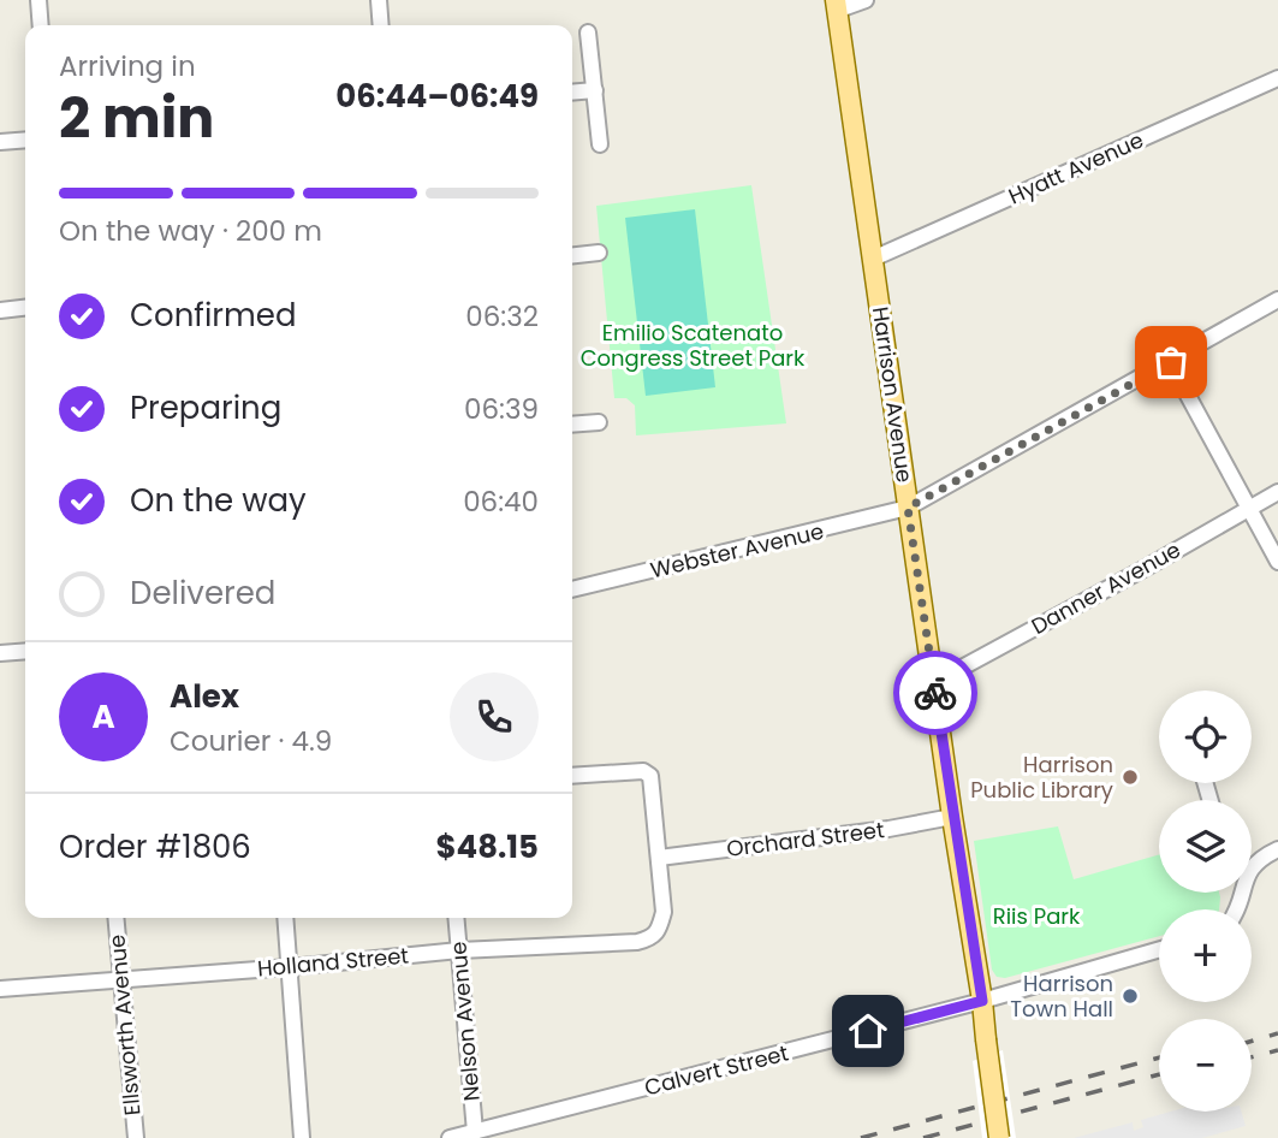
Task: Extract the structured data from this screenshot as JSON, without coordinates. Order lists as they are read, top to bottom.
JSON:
{
  "streets": {
    "main road": ["Harrison Avenue"],
    "street": [
      "Hyatt Avenue",
      "Webster Avenue",
      "Danner Avenue",
      "Orchard Street",
      "Holland Street",
      "Nelson Avenue",
      "Ellsworth Avenue",
      "Calvert Street"
    ]
  },
  "crossings": [
    ["Hyatt Avenue", "Harrison Avenue"],
    ["Harrison Avenue", "Webster Avenue"],
    ["Harrison Avenue", "Danner Avenue"],
    ["Harrison Avenue", "Orchard Street"],
    ["Harrison Avenue", "Calvert Street"],
    ["Orchard Street", "Holland Street"],
    ["Holland Street", "Nelson Avenue"],
    ["Holland Street", "Ellsworth Avenue"],
    ["Nelson Avenue", "Calvert Street"]
  ],
  "parks": ["Emilio Scatenato Congress Street Park", "Riis Park"],
  "places": ["Harrison Public Library", "Harrison Town Hall"],
  "page": {
    "heading": ["2 min", "Arriving in", "06:44–06:49"],
    "panel": [
      "Alex",
      "Courier · 4.9",
      "Order #1806",
      "$48.15"
    ],
    "bar": "On the way · 200 m",
    "list": [
      ["Confirmed", "06:32"],
      ["Preparing", "06:39"],
      ["On the way", "06:40"],
      "Delivered"
    ],
    "round": "A",
    "map_buttons": ["+", "−"]
  }
}
